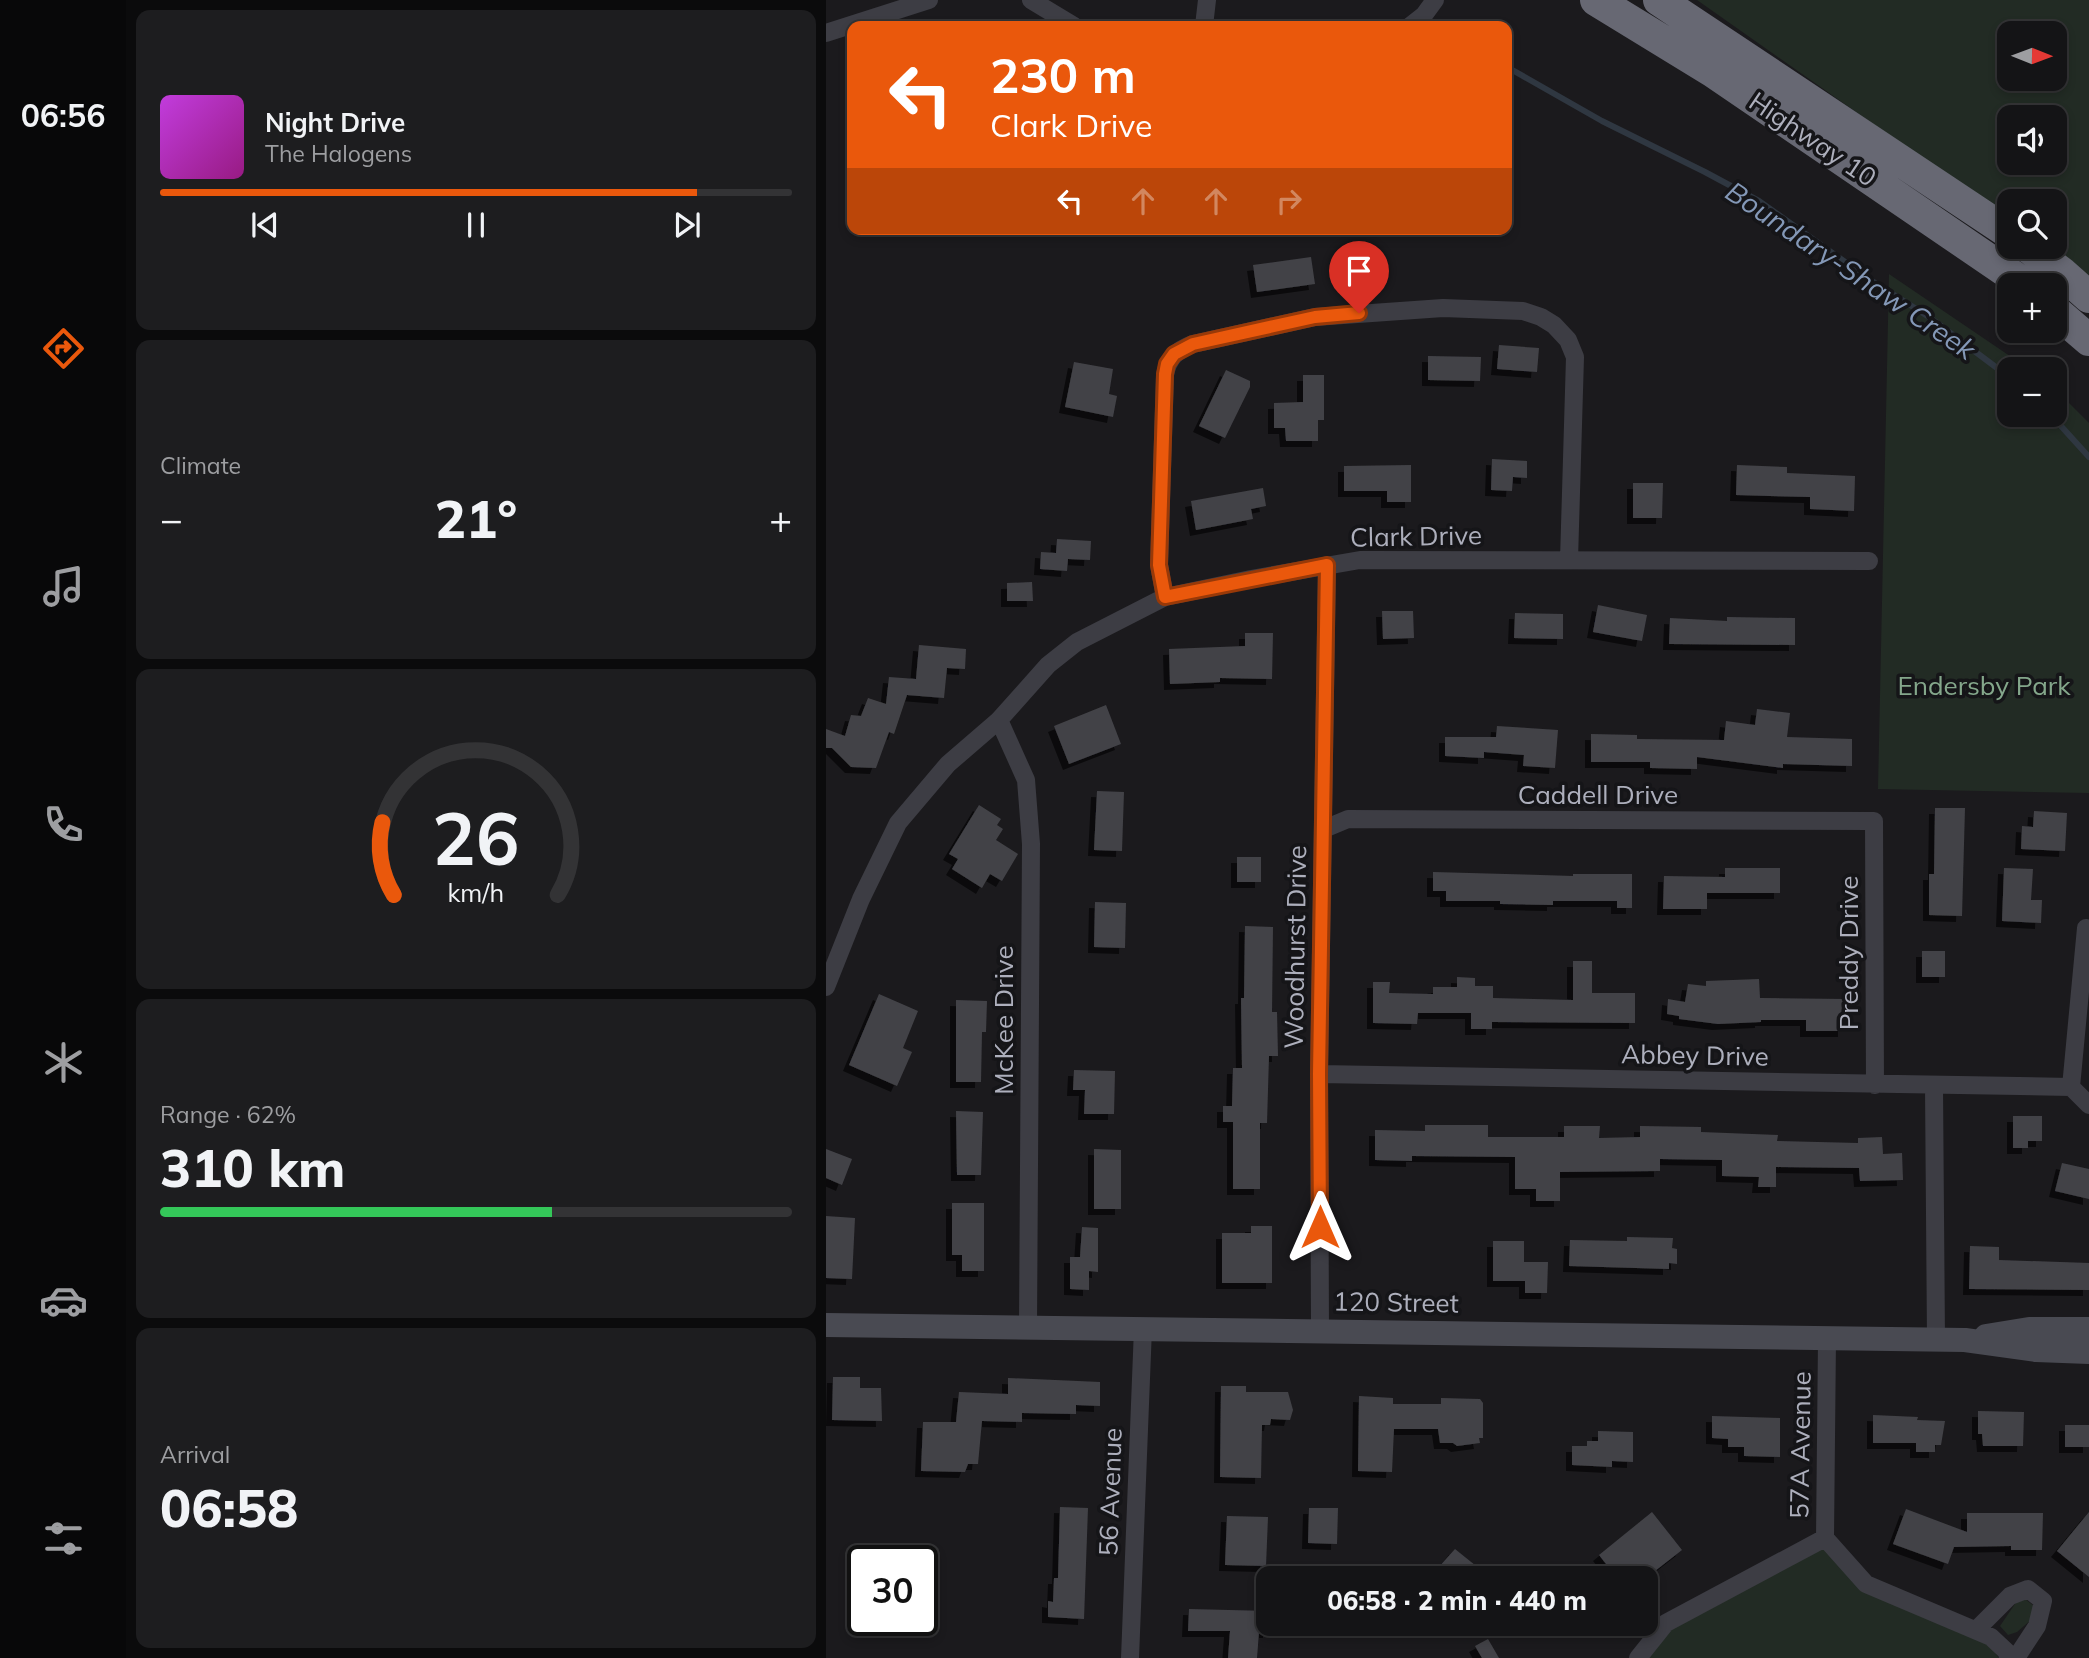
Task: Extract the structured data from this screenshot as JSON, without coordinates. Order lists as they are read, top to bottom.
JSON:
{
  "streets": {
    "highway": ["Highway 10"],
    "street": [
      "Clark Drive",
      "Caddell Drive",
      "Woodhurst Drive",
      "Preddy Drive",
      "McKee Drive",
      "Abbey Drive",
      "120 Street",
      "57A Avenue",
      "56 Avenue"
    ]
  },
  "crossings": [
    ["Clark Drive", "Woodhurst Drive"],
    ["Clark Drive", "McKee Drive"],
    ["Caddell Drive", "Woodhurst Drive"],
    ["Caddell Drive", "Preddy Drive"],
    ["Woodhurst Drive", "Abbey Drive"],
    ["Woodhurst Drive", "120 Street"],
    ["Preddy Drive", "Abbey Drive"],
    ["McKee Drive", "120 Street"],
    ["120 Street", "57A Avenue"],
    ["120 Street", "56 Avenue"]
  ],
  "water": ["Boundary-Shaw Creek"],
  "parks": ["Endersby Park"],
  "north": "right",
  "page": {
    "tabs": "06:56",
    "map_buttons": ["+", "−"],
    "turn": ["230 m", "Clark Drive"],
    "song": ["Night Drive", "The Halogens"],
    "tile": [
      "Climate",
      ["Range · 62%", "310 km"],
      ["Arrival", "06:58"]
    ],
    "heat": ["−", "21°", "+"],
    "limit": "30",
    "trip": "06:58 · 2 min · 440 m",
    "gauge": ["26", "km/h"]
  }
}
